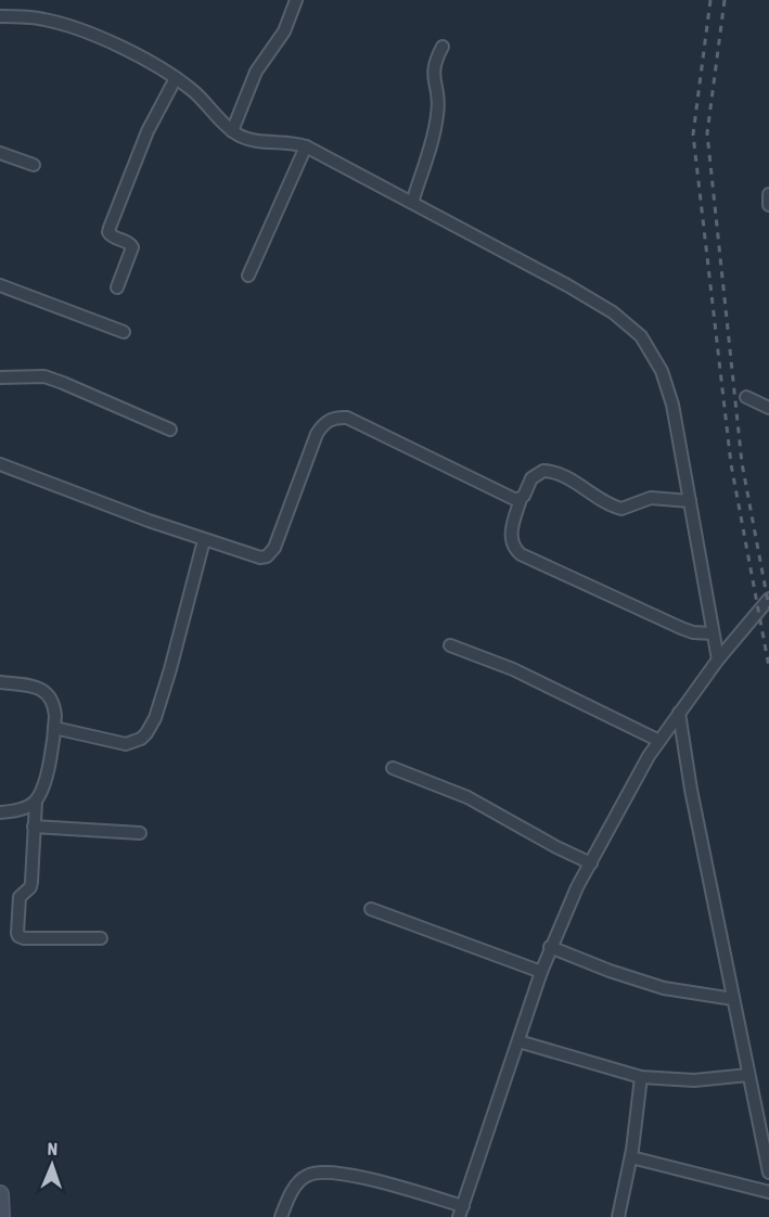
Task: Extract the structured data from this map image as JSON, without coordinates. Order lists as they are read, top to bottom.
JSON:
{
  "north": "top"
}
